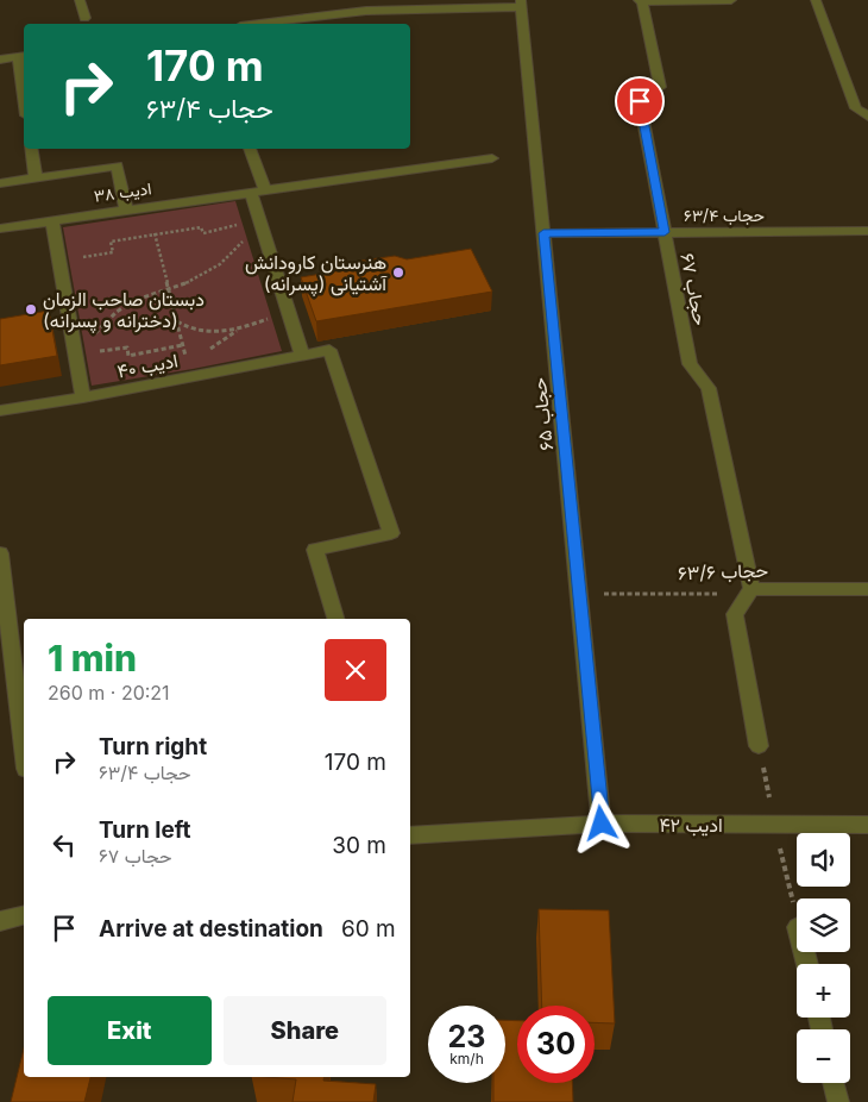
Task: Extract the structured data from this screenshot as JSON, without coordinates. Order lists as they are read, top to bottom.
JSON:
{
  "streets": {
    "street": [
      "ادیب ۳۸",
      "حجاب ۶۳/۴",
      "حجاب ۶۷",
      "ادیب ۴۰",
      "حجاب ۶۵",
      "حجاب ۶۳/۶",
      "ادیب ۴۲"
    ]
  },
  "crossings": [
    ["حجاب ۶۳/۴", "حجاب ۶۷"],
    ["حجاب ۶۳/۴", "حجاب ۶۵"],
    ["حجاب ۶۷", "حجاب ۶۳/۶"],
    ["حجاب ۶۵", "حجاب ۶۳/۶"],
    ["حجاب ۶۵", "ادیب ۴۲"]
  ],
  "places": ["هنرستان کارودانش آشتیانی (پسرانه)", "دبستان صاحب الزمان (دخترانه و پسرانه)"],
  "page": {
    "turn": ["170 m", "حجاب ۶۳/۴"],
    "heading": ["1 min", "260 m · 20:21"],
    "list": [
      {
        "name": "Turn right",
        "note": "حجاب ۶۳/۴",
        "value": "170 m"
      },
      {
        "name": "Turn left",
        "note": "حجاب ۶۷",
        "value": "30 m"
      },
      {
        "name": "Arrive at destination",
        "value": "60 m"
      }
    ],
    "map_buttons": ["+", "−"],
    "buttons": ["Exit", "Share"],
    "speed": "23 km/h",
    "limit": "30"
  }
}
